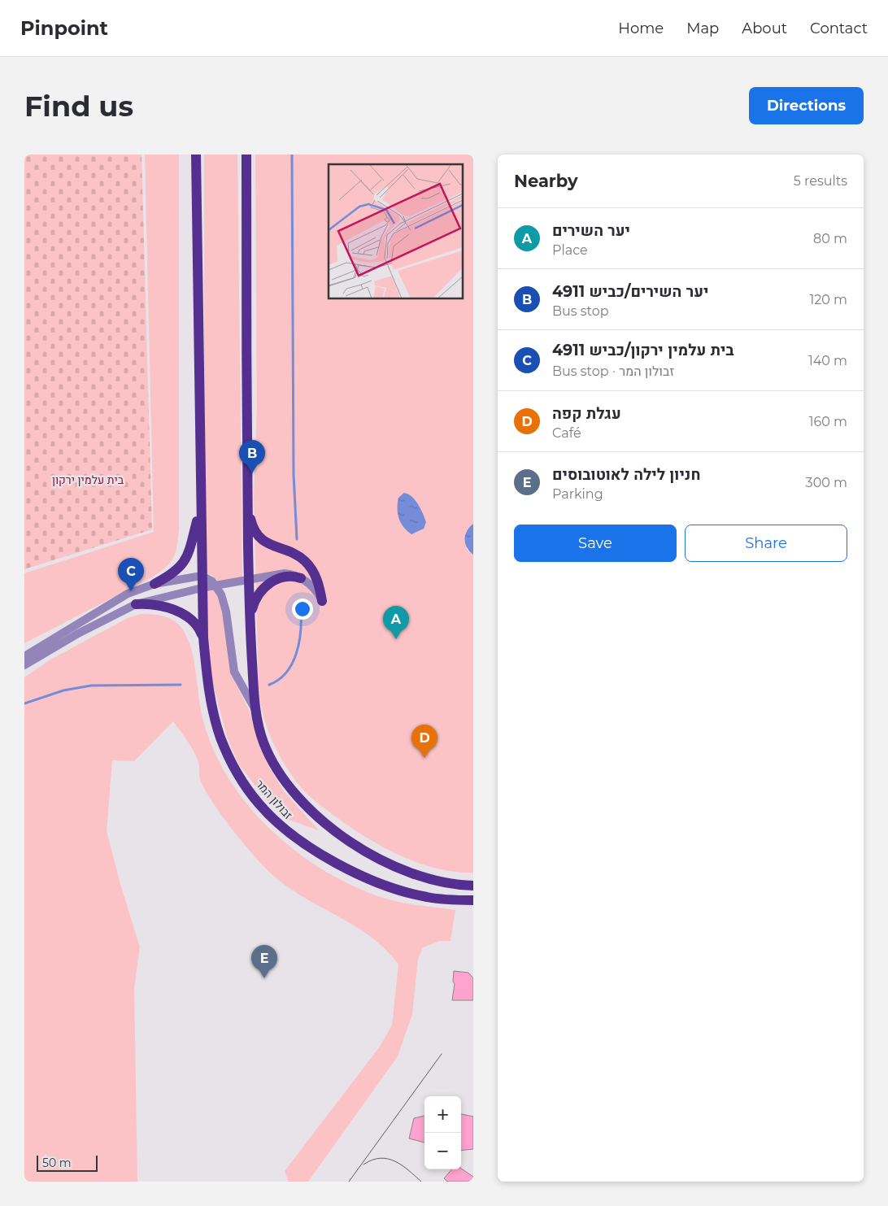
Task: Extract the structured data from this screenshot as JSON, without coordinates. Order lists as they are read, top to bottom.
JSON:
{
  "streets": {
    "main road": ["זבולון המר"]
  },
  "parks": ["בית עלמין ירקון"],
  "scale_bar": "50 m",
  "page": {
    "header": "Pinpoint",
    "nav": [
      "Home",
      "Map",
      "About",
      "Contact"
    ],
    "buttons": [
      "Directions",
      ["Save", "Share"]
    ],
    "title": "Find us",
    "heading": ["Nearby", "5 results"],
    "list": [
      {
        "mark": "A",
        "name": "יער השירים",
        "note": "Place",
        "value": "80 m"
      },
      {
        "mark": "B",
        "name": "יער השירים/כביש 4911",
        "note": "Bus stop",
        "value": "120 m"
      },
      {
        "mark": "C",
        "name": "בית עלמין ירקון/כביש 4911",
        "note": "Bus stop · זבולון המר",
        "value": "140 m"
      },
      {
        "mark": "D",
        "name": "עגלת קפה",
        "note": "Café",
        "value": "160 m"
      },
      {
        "mark": "E",
        "name": "חניון לילה לאוטובוסים",
        "note": "Parking",
        "value": "300 m"
      }
    ],
    "pins": [
      "B",
      "C",
      "A",
      "D",
      "E"
    ],
    "map_buttons": ["+", "−"],
    "scale": "50 m"
  }
}
